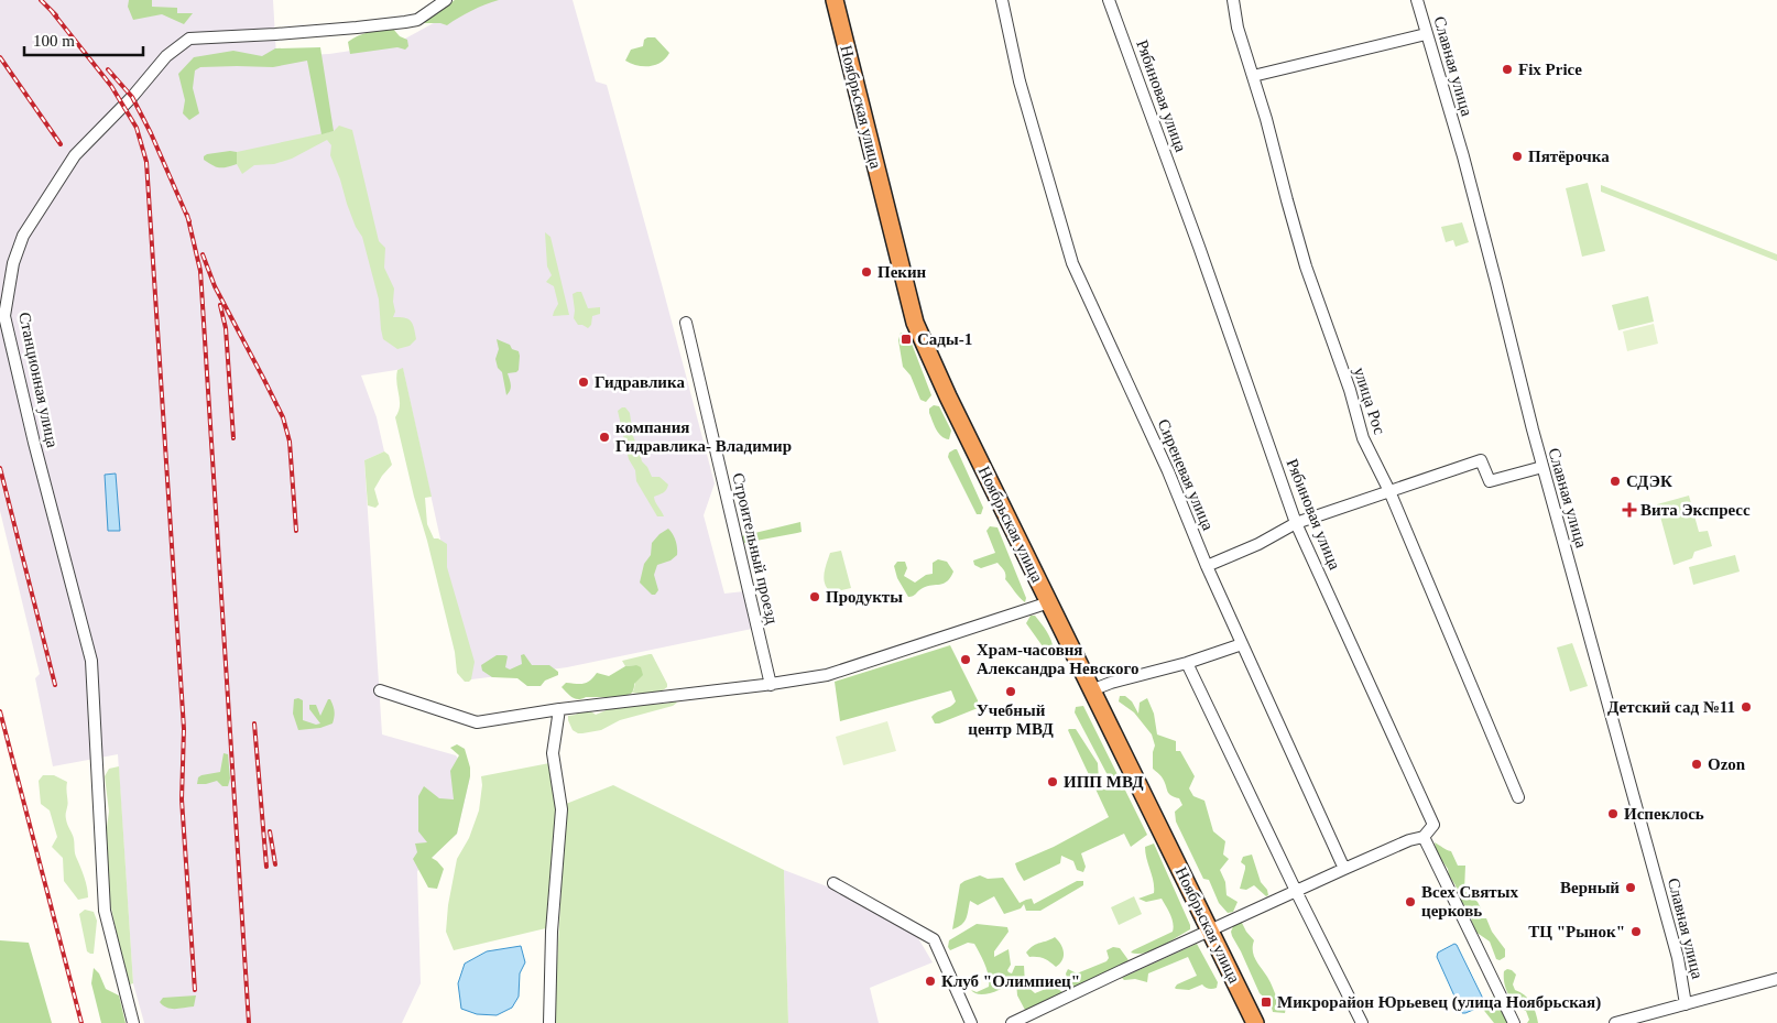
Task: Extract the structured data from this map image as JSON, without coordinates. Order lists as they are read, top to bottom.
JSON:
{
  "streets": {
    "highway": ["Ноябрьская улица"],
    "street": [
      "Славная улица",
      "Рябиновая улица",
      "Станционная улица",
      "улица Рос",
      "Сиреневая улица",
      "Строительный проезд"
    ]
  },
  "places": {
    "other": [
      "Fix Price",
      "Пятёрочка",
      "Пекин",
      "Гидравлика",
      "компания Гидравлика- Владимир",
      "СДЭК",
      "Продукты",
      "Храм-часовня Александра Невского",
      "Учебный центр МВД",
      "Детский сад №11",
      "Ozon",
      "ИПП МВД",
      "Испеклось",
      "Верный",
      "Всех Святых церковь",
      "ТЦ \"Рынок\"",
      "Клуб \"Олимпиец\""
    ],
    "transit": ["Сады-1", "Микрорайон Юрьевец (улица Ноябрьская)"],
    "health": ["Вита Экспресс"]
  },
  "scale_bar": "100 m"
}
